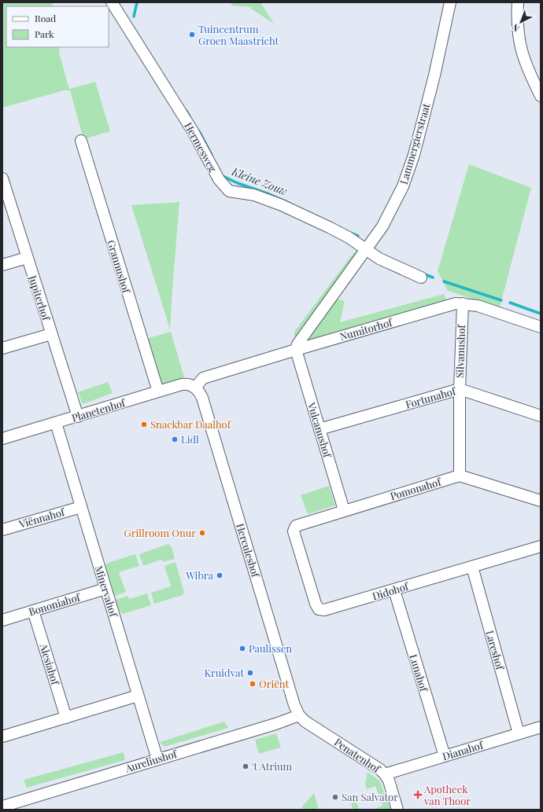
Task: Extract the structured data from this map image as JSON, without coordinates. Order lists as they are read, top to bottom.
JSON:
{
  "streets": {
    "street": [
      "Lammergierstraat",
      "Hermesweg",
      "Grannushof",
      "Jupiterhof",
      "Numitorhof",
      "Silvanushof",
      "Fortunahof",
      "Planetenhof",
      "Vulcanushof",
      "Pomonahof",
      "Viënnahof",
      "Herculeshof",
      "Minervahof",
      "Didohof",
      "Bononiahof",
      "Lareshof",
      "Alesiahof",
      "Lunahof",
      "Dianahof",
      "Penatenhof",
      "Aureliushof"
    ]
  },
  "crossings": [
    ["Lammergierstraat", "Hermesweg"],
    ["Lammergierstraat", "Numitorhof"],
    ["Lammergierstraat", "Vulcanushof"],
    ["Grannushof", "Planetenhof"],
    ["Jupiterhof", "Planetenhof"],
    ["Numitorhof", "Silvanushof"],
    ["Numitorhof", "Planetenhof"],
    ["Numitorhof", "Vulcanushof"],
    ["Numitorhof", "Herculeshof"],
    ["Silvanushof", "Fortunahof"],
    ["Silvanushof", "Pomonahof"],
    ["Fortunahof", "Vulcanushof"],
    ["Planetenhof", "Herculeshof"],
    ["Planetenhof", "Minervahof"],
    ["Vulcanushof", "Pomonahof"],
    ["Pomonahof", "Didohof"],
    ["Viënnahof", "Minervahof"],
    ["Herculeshof", "Penatenhof"],
    ["Herculeshof", "Aureliushof"],
    ["Minervahof", "Bononiahof"],
    ["Minervahof", "Aureliushof"],
    ["Didohof", "Lareshof"],
    ["Didohof", "Lunahof"],
    ["Bononiahof", "Alesiahof"],
    ["Lareshof", "Dianahof"],
    ["Lunahof", "Dianahof"],
    ["Dianahof", "Penatenhof"],
    ["Penatenhof", "Aureliushof"]
  ],
  "water": ["Kleine Zouw"],
  "places": {
    "other": [
      "Tuincentrum Groen Maastricht",
      "Snackbar Daalhof",
      "Lidl",
      "Grillroom Onur",
      "Wibra",
      "Paulissen",
      "Kruidvat",
      "Oriënt",
      "'t Atrium",
      "San Salvator"
    ],
    "health": ["Apotheek van Thoor"]
  },
  "legend": ["Road", "Park"],
  "north": "bottom left"
}
